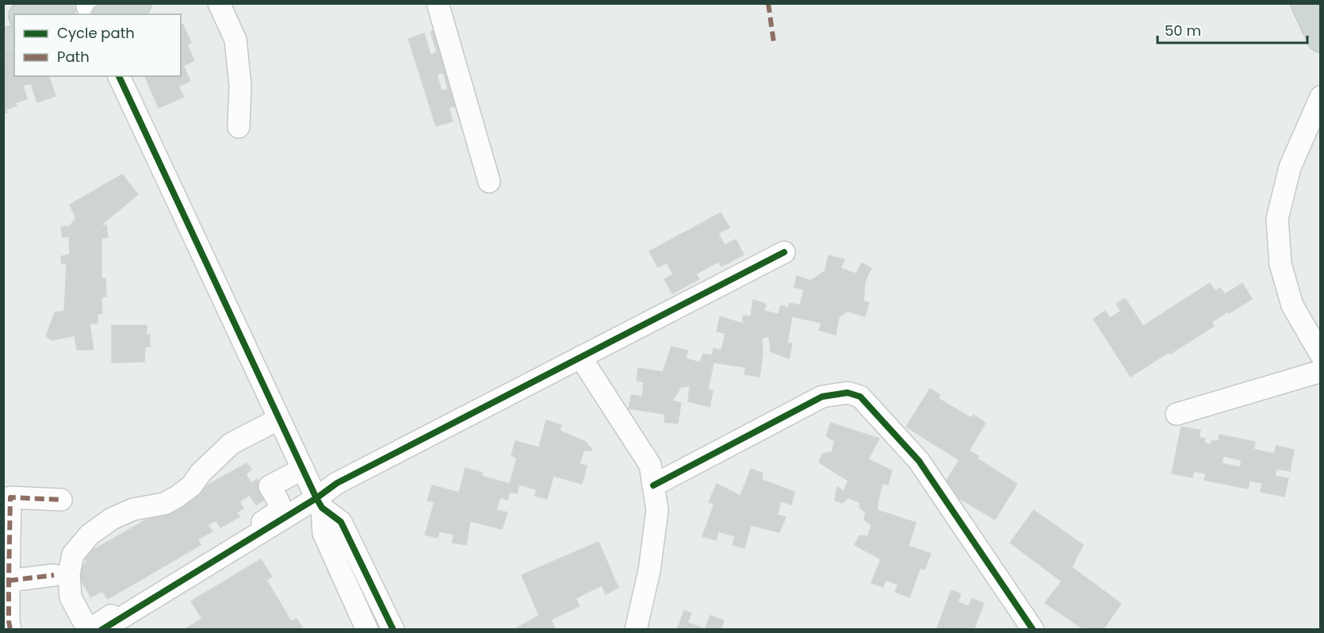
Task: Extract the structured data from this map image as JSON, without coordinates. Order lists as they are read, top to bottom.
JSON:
{
  "legend": ["Cycle path", "Path"],
  "scale_bar": "50 m"
}
